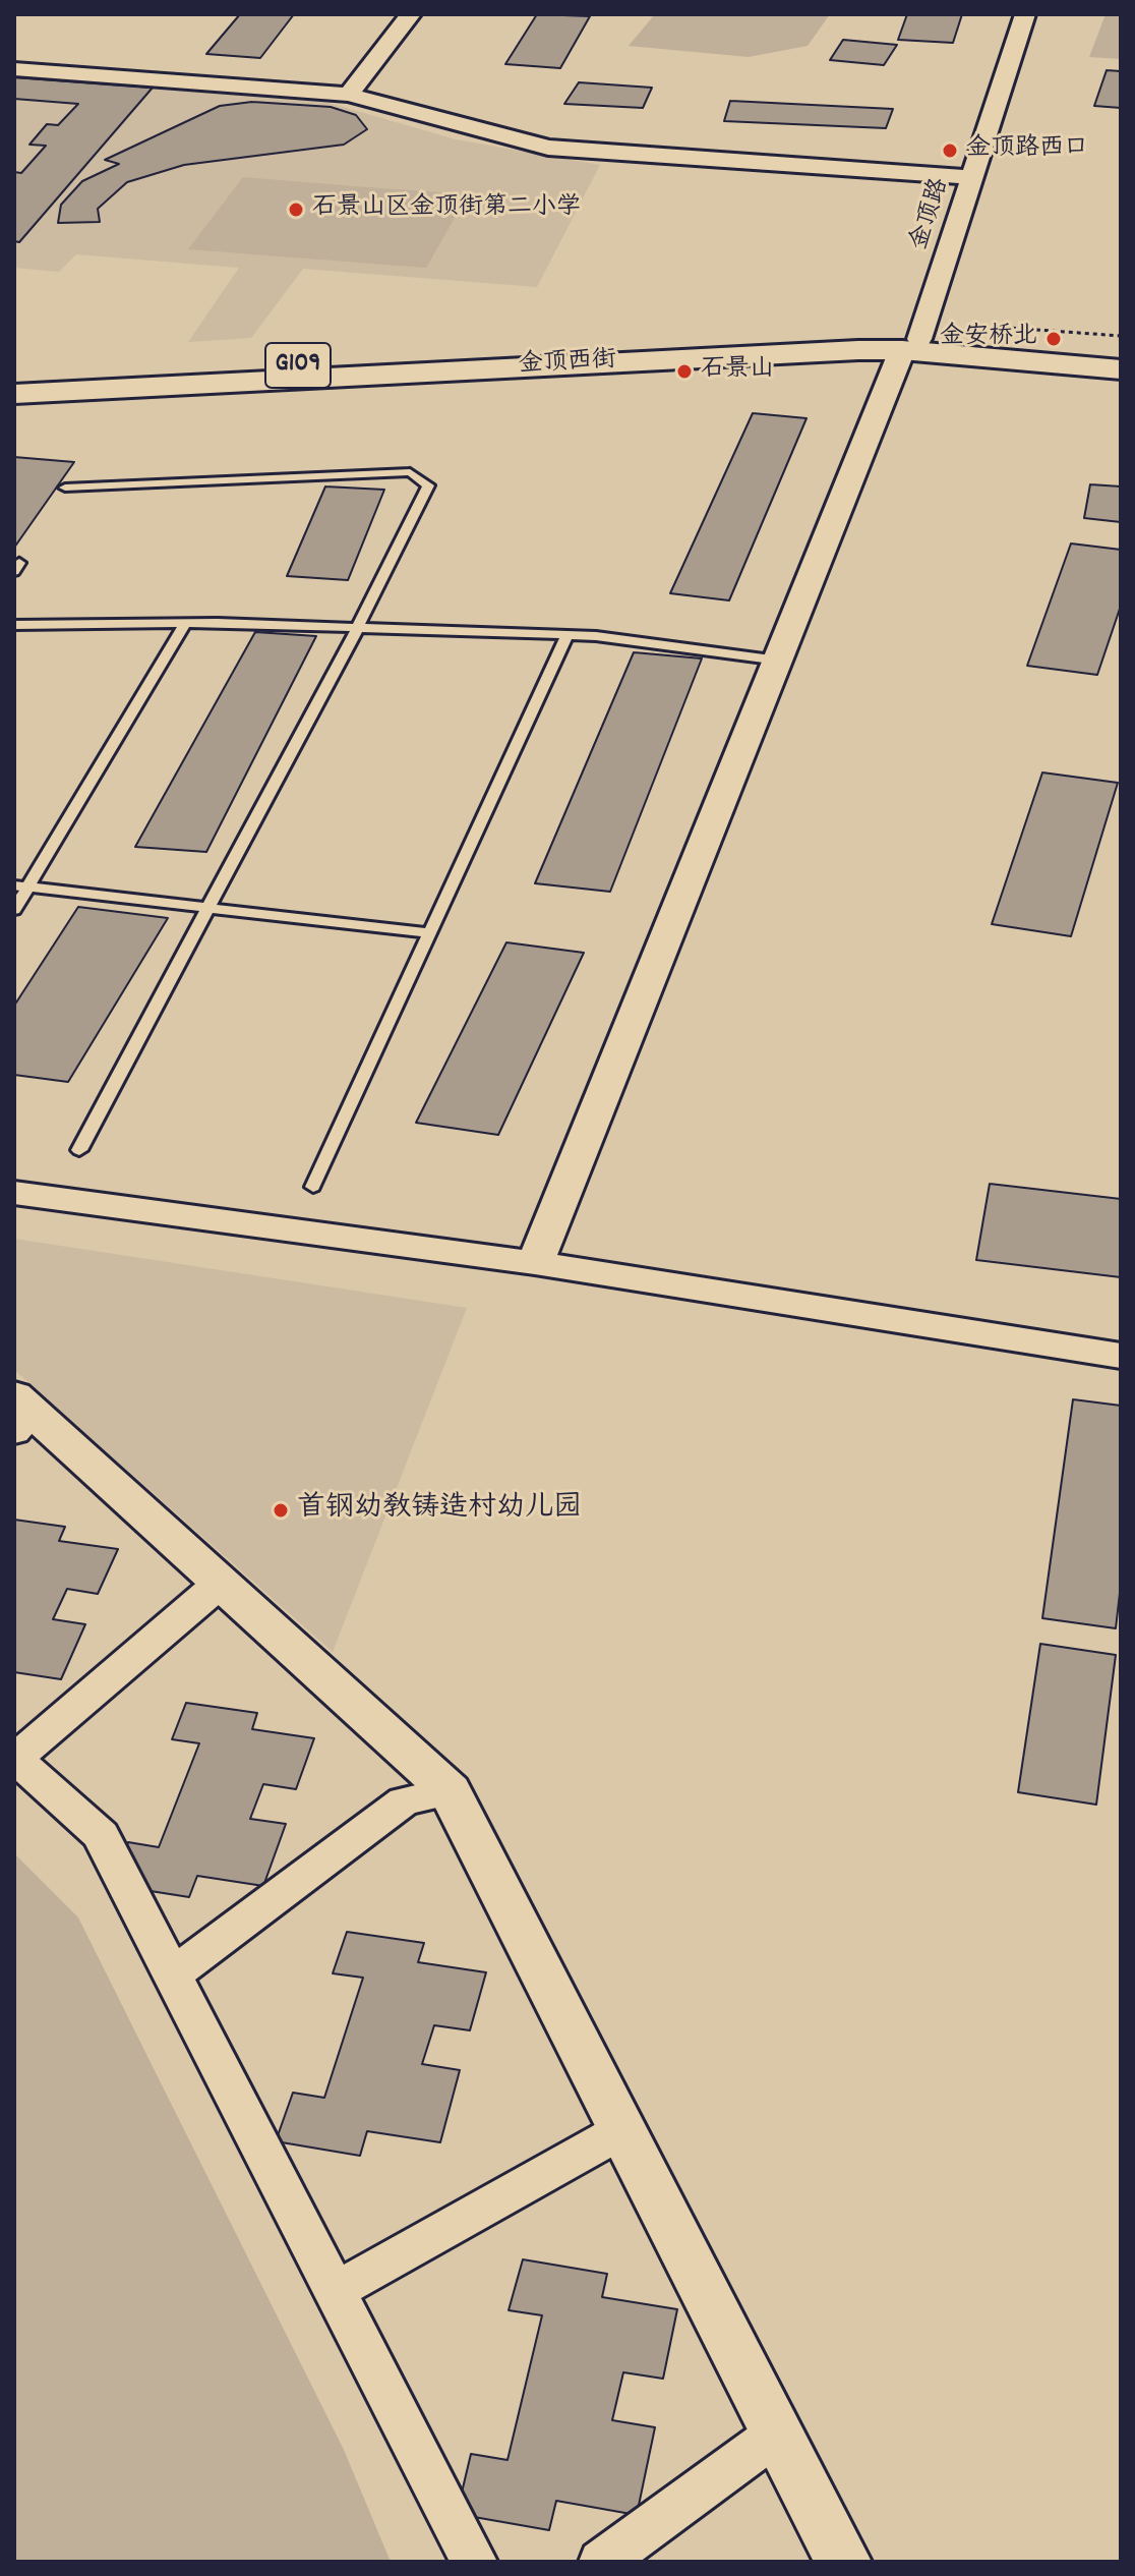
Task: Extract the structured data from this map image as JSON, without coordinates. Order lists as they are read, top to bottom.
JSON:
{
  "streets": {
    "highway": ["金顶西街", "G109"],
    "street": ["金顶路"]
  },
  "crossings": [
    ["金顶路", "金顶西街"]
  ],
  "places": [
    "金顶路西口",
    "石景山区金顶街第二小学",
    "金安桥北",
    "石景山",
    "首钢幼教铸造村幼儿园"
  ]
}
